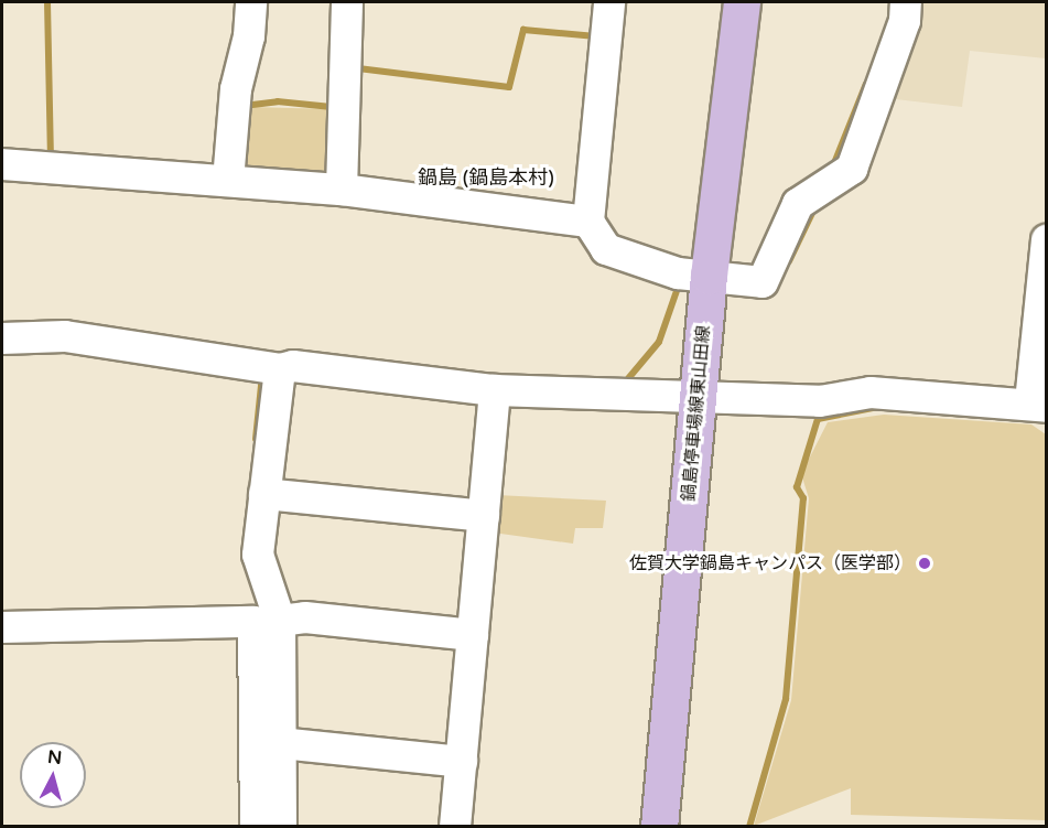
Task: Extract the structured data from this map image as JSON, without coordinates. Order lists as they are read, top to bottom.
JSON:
{
  "streets": {
    "main road": ["鍋島停車場線東山田線"]
  },
  "districts": ["鍋島 (鍋島本村)"],
  "places": ["佐賀大学鍋島キャンパス（医学部）"],
  "north": "top"
}
